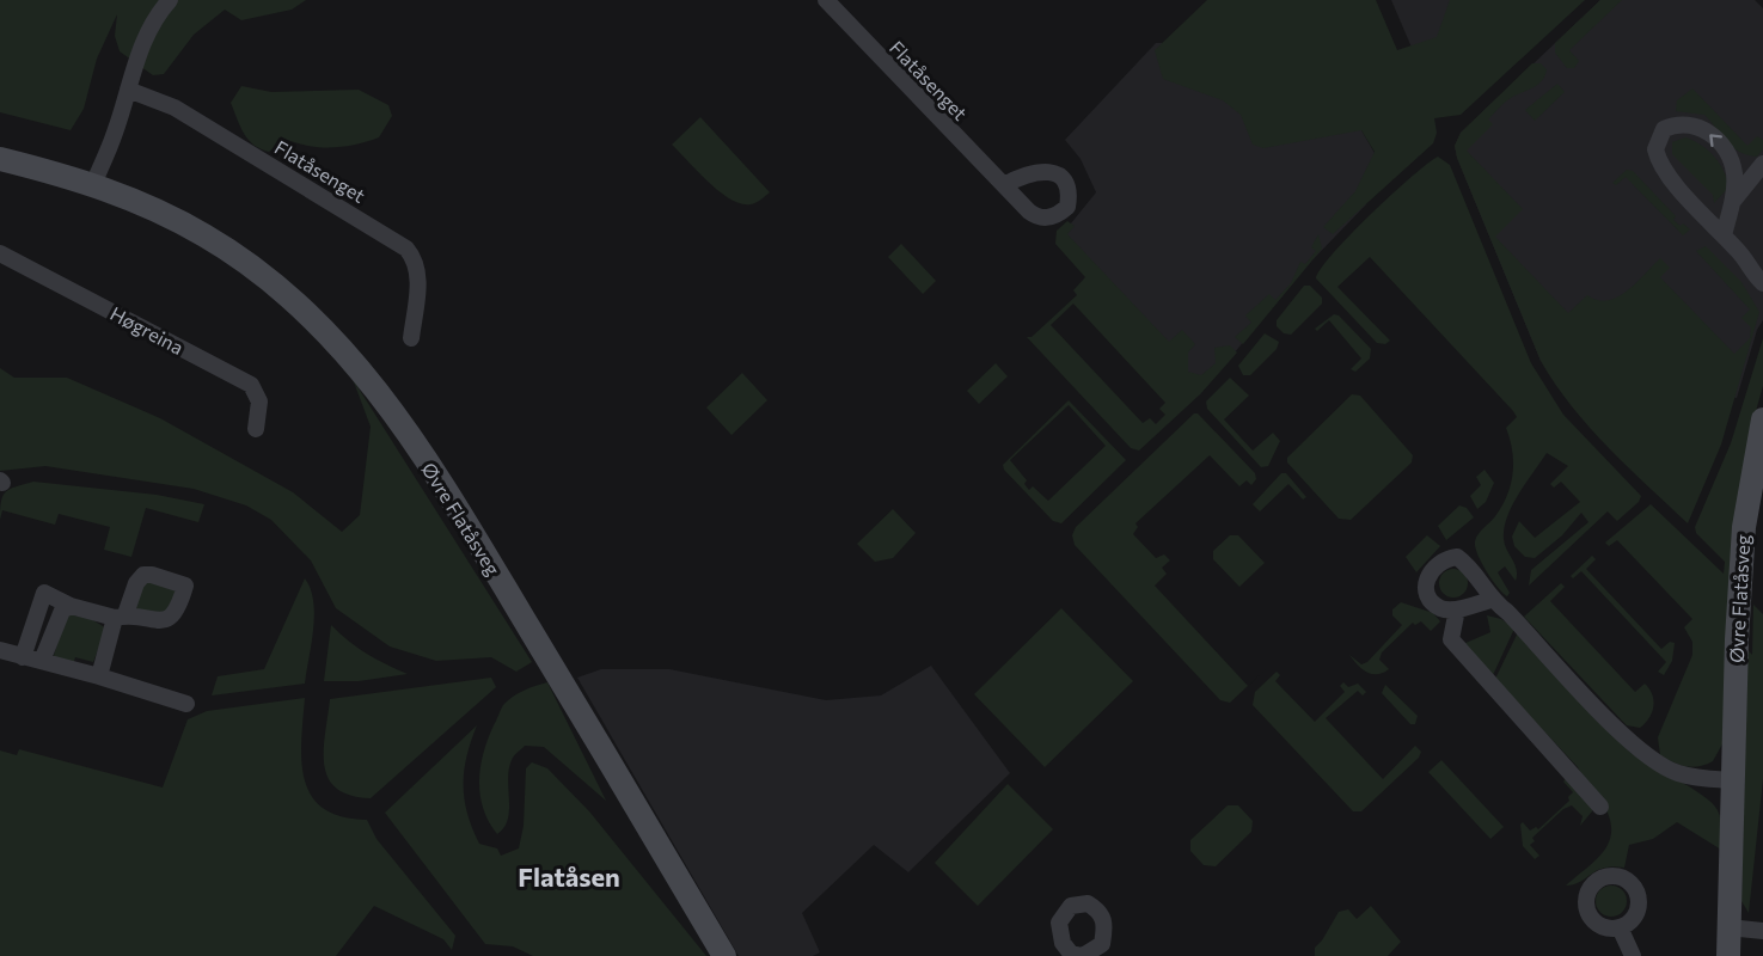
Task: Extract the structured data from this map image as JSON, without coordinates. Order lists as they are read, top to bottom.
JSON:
{
  "streets": {
    "street": ["Flatåsenget", "Høgreina", "Øvre Flatåsveg"]
  },
  "districts": ["Flatåsen"]
}
